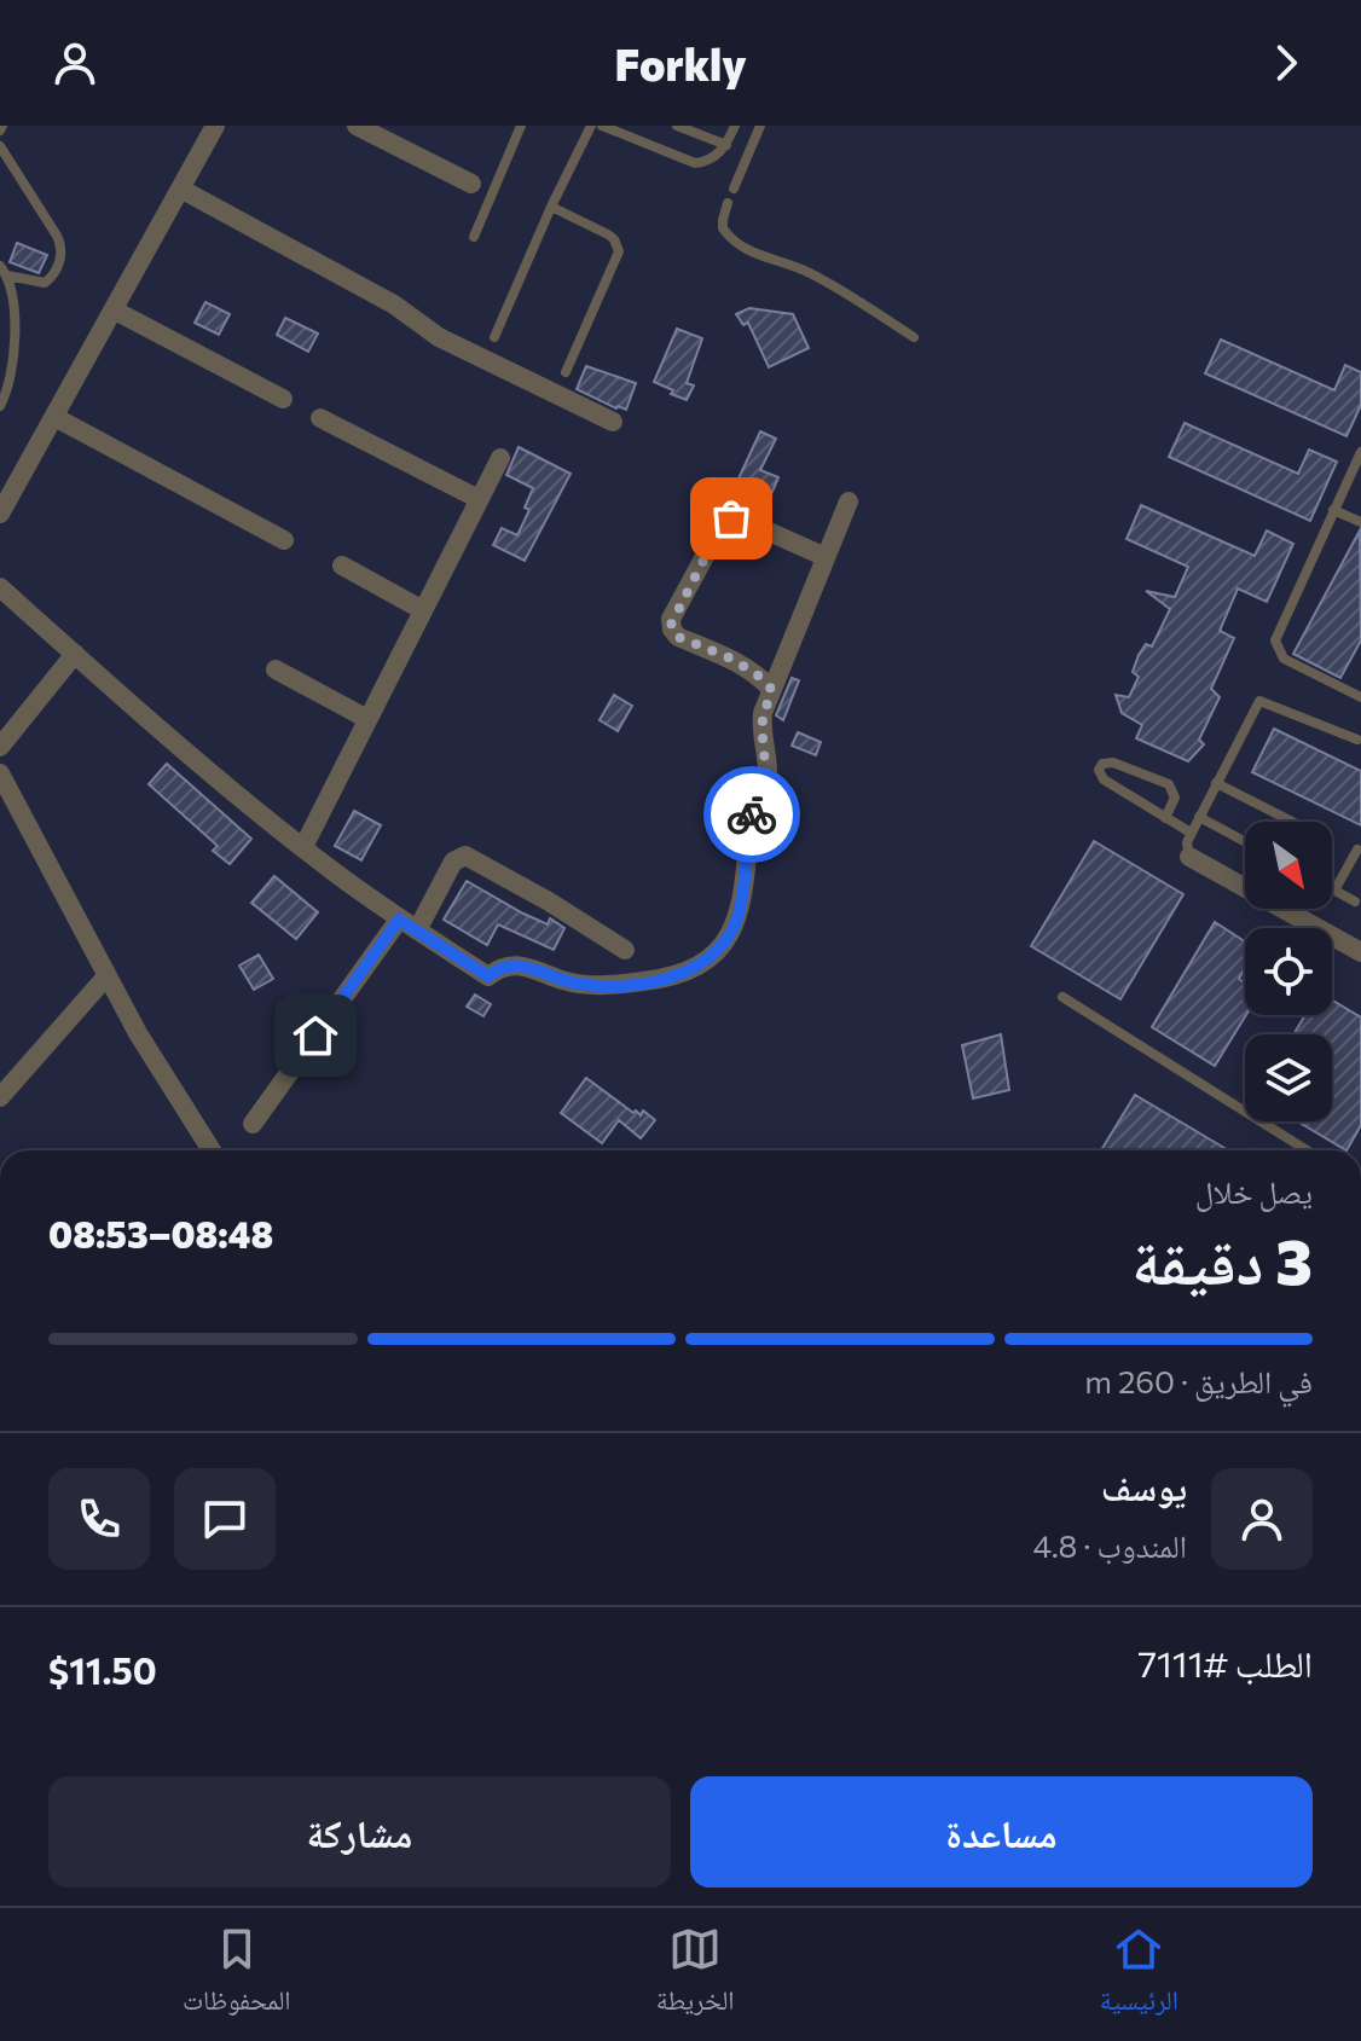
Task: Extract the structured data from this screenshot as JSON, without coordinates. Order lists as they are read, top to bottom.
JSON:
{
  "north": "bottom right",
  "page": {
    "header": "Forkly",
    "heading": ["3 دقيقة", "يصل خلال", "08:48–08:53"],
    "panel": [
      "يوسف",
      "المندوب · 4.8",
      "الطلب #7111",
      "$11.50"
    ],
    "bar": "في الطريق · 260 m",
    "buttons": ["مساعدة", "مشاركة"],
    "tabs": ["الرئيسية", "الخريطة", "المحفوظات"]
  }
}
